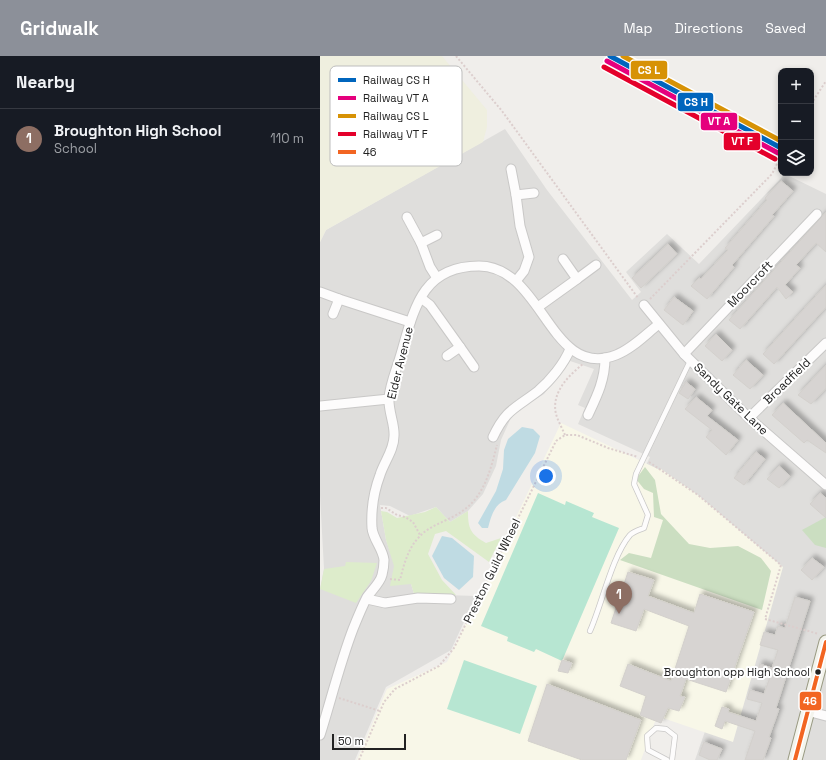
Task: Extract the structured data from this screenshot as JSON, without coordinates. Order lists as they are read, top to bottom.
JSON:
{
  "streets": {
    "street": [
      "Moorcroft",
      "Eider Avenue",
      "Broadfield",
      "Sandy Gate Lane"
    ],
    "path": ["Preston Guild Wheel"]
  },
  "crossings": [
    ["Moorcroft", "Sandy Gate Lane"],
    ["Eider Avenue", "Sandy Gate Lane"],
    ["Broadfield", "Sandy Gate Lane"]
  ],
  "places": ["Broughton opp High School"],
  "lines": ["transit line 46"],
  "legend": [
    "Railway CS H",
    "Railway VT A",
    "Railway CS L",
    "Railway VT F",
    "46"
  ],
  "scale_bar": "50 m",
  "page": {
    "header": "Gridwalk",
    "nav": ["Map", "Directions", "Saved"],
    "heading": "Nearby",
    "map_buttons": ["+", "−"],
    "list": [
      {
        "mark": "1",
        "name": "Broughton High School",
        "note": "School",
        "value": "110 m"
      }
    ],
    "pins": "1",
    "scale": "50 m"
  }
}
